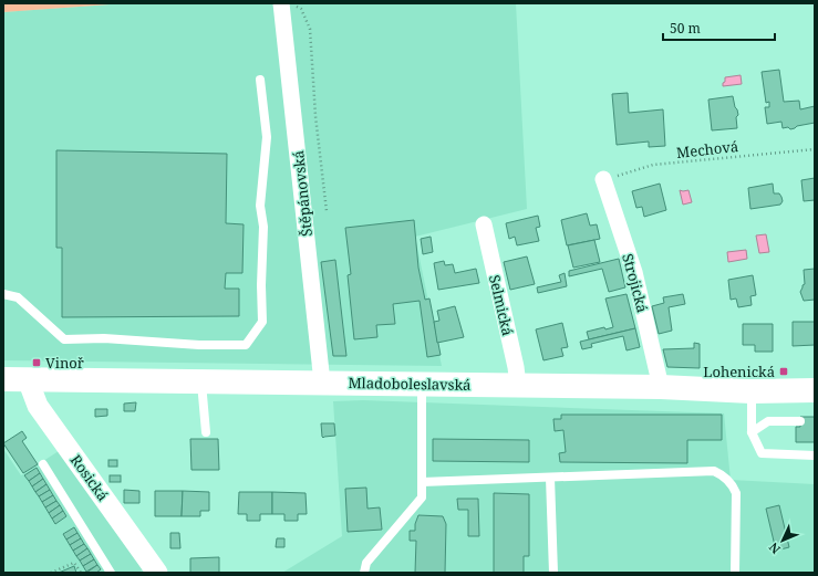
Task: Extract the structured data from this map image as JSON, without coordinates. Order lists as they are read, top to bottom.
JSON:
{
  "streets": {
    "main road": ["Mladoboleslavská"],
    "street": [
      "Štěpánovská",
      "Strojická",
      "Selmická",
      "Rosická"
    ],
    "path": ["Mechová"]
  },
  "crossings": [
    ["Mechová", "Strojická"],
    ["Štěpánovská", "Mladoboleslavská"],
    ["Strojická", "Mladoboleslavská"],
    ["Selmická", "Mladoboleslavská"],
    ["Mladoboleslavská", "Rosická"]
  ],
  "places": {
    "transit": ["Vinoř", "Lohenická"]
  },
  "scale_bar": "50 m",
  "north": "bottom left"
}
